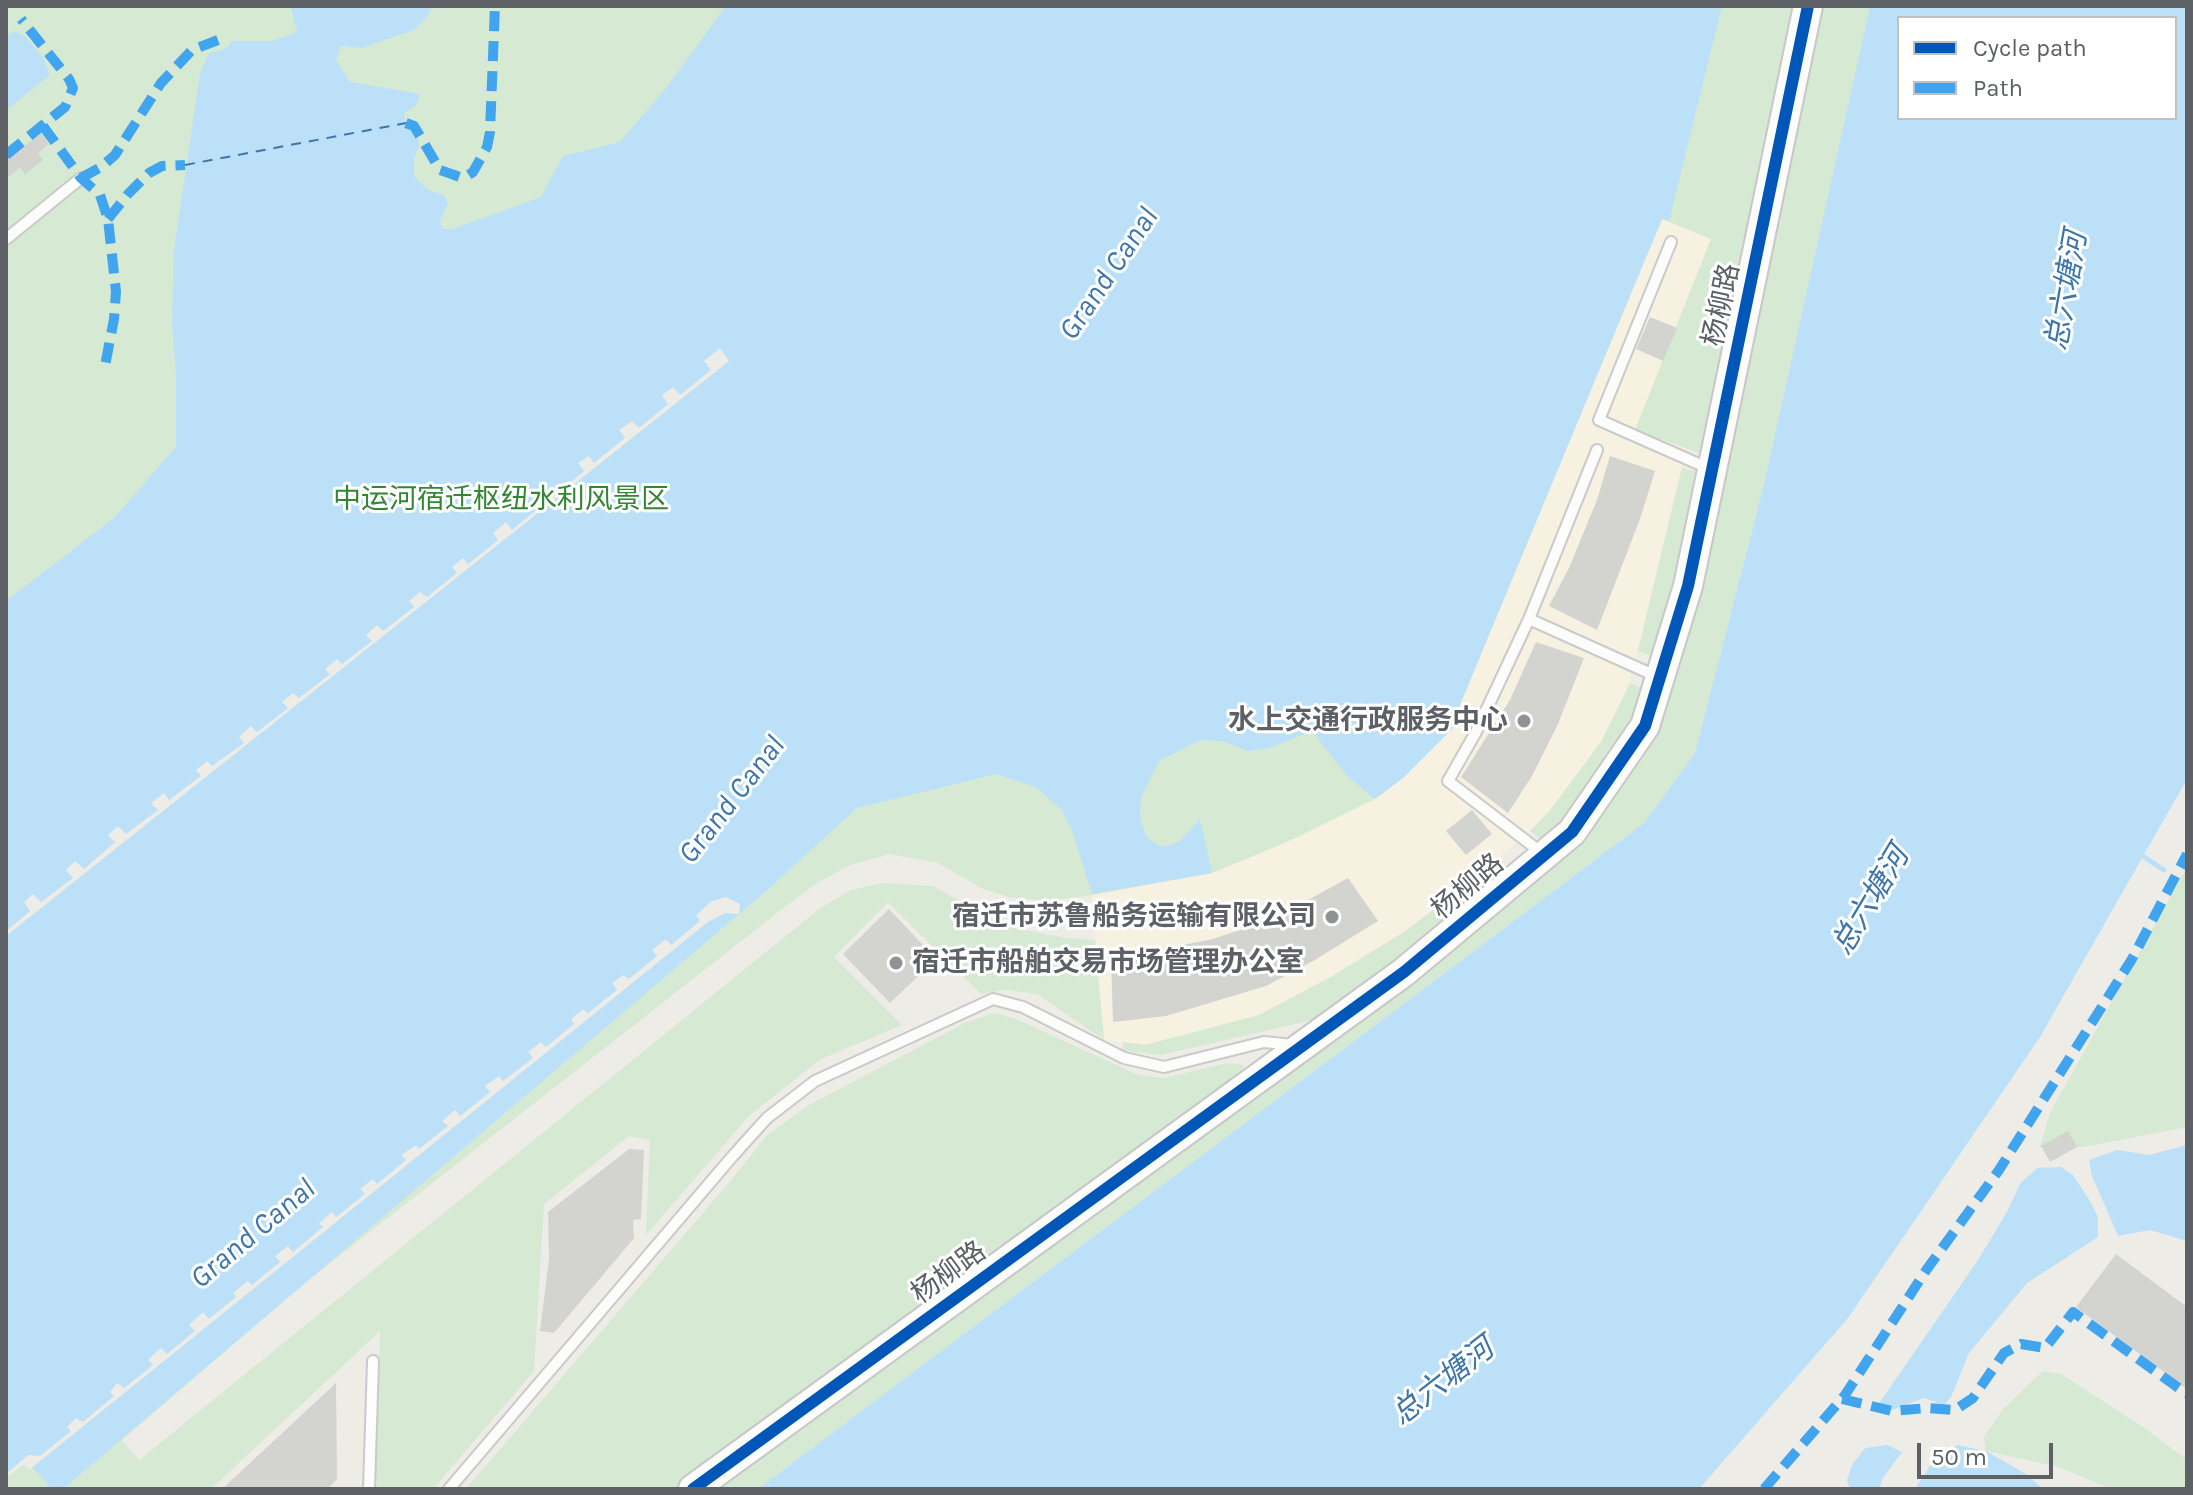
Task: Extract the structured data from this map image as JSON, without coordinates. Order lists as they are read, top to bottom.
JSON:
{
  "streets": {
    "street": ["杨柳路"]
  },
  "water": ["Grand Canal", "总六塘河"],
  "parks": ["中运河宿迁枢纽水利风景区"],
  "places": ["水上交通行政服务中心", "宿迁市苏鲁船务运输有限公司", "宿迁市船舶交易市场管理办公室"],
  "legend": ["Cycle path", "Path"],
  "scale_bar": "50 m"
}
